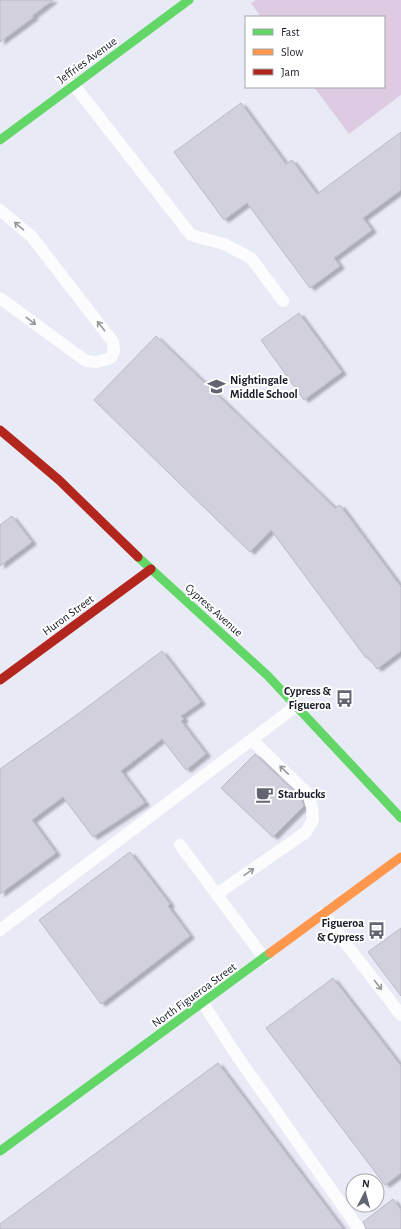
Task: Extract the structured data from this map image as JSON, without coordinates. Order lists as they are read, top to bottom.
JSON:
{
  "streets": {
    "street": [
      "Jeffries Avenue",
      "Cypress Avenue",
      "Huron Street",
      "North Figueroa Street"
    ]
  },
  "crossings": [
    ["Cypress Avenue", "Huron Street"]
  ],
  "places": {
    "school or university": ["Nightingale Middle School"],
    "bus stop": ["Cypress & Figueroa", "Figueroa & Cypress"],
    "cafe": ["Starbucks"]
  },
  "legend": ["Fast", "Slow", "Jam"],
  "north": "top"
}
